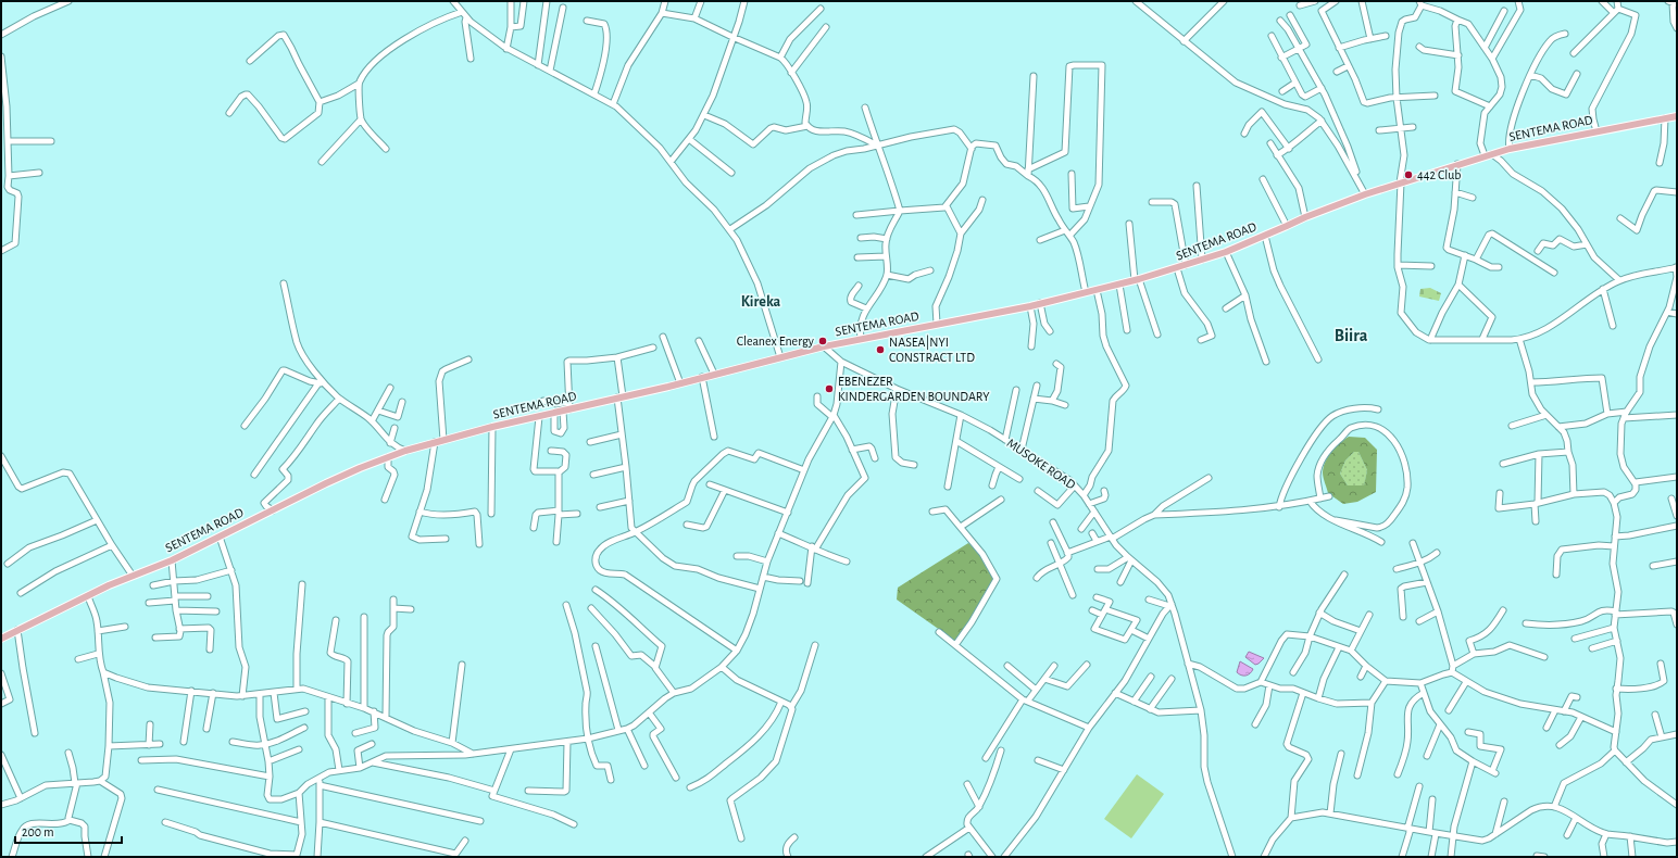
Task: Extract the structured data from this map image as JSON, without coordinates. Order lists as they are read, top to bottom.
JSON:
{
  "streets": {
    "main road": ["SENTEMA ROAD"],
    "street": ["MUSOKE ROAD"]
  },
  "crossings": [
    ["SENTEMA ROAD", "MUSOKE ROAD"]
  ],
  "districts": ["Kireka", "Biira"],
  "places": [
    "442 Club",
    "Cleanex Energy",
    "NASEA|NYI CONSTRACT LTD",
    "EBENEZER KINDERGARDEN BOUNDARY"
  ],
  "scale_bar": "200 m"
}
